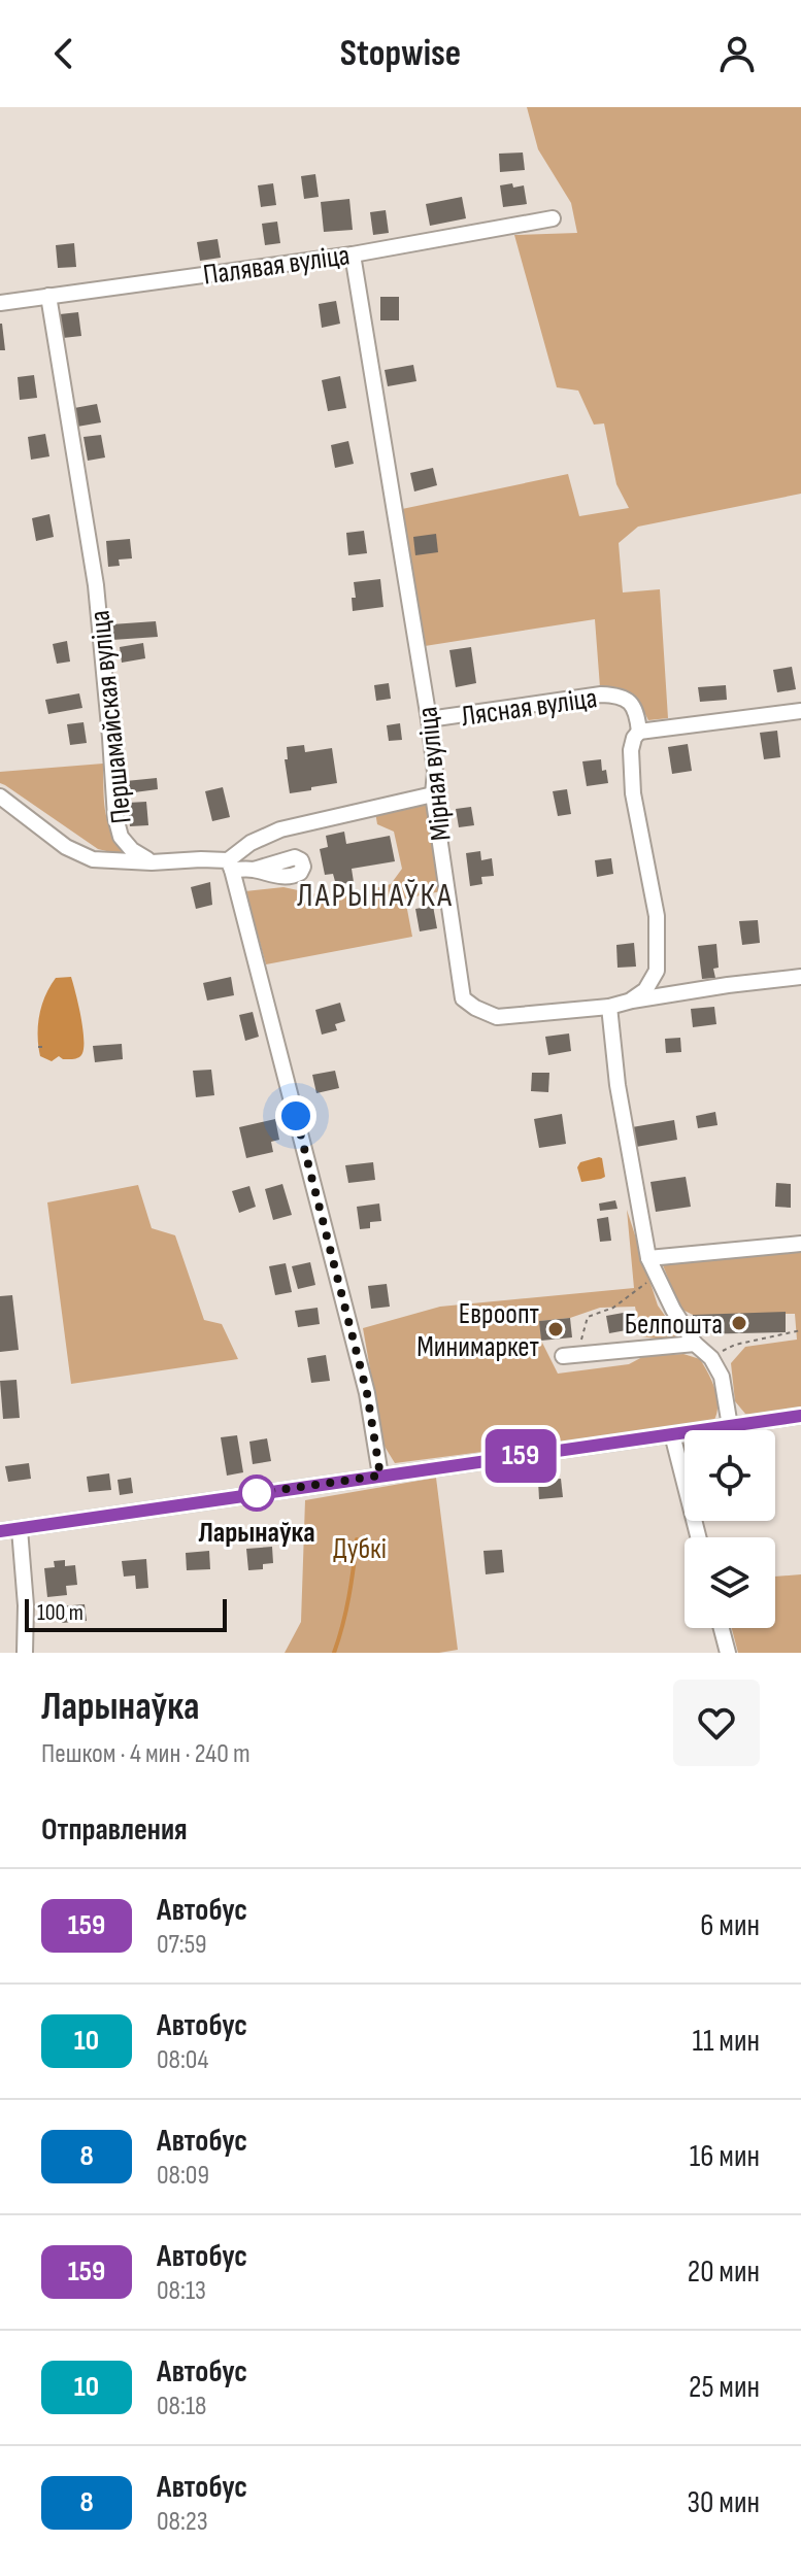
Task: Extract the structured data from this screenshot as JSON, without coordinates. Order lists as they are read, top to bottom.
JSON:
{
  "streets": {
    "street": [
      "Палявая вуліца",
      "Лясная вуліца",
      "Першамайская вуліца",
      "Мірная вуліца"
    ]
  },
  "crossings": [
    ["Палявая вуліца", "Першамайская вуліца"],
    ["Палявая вуліца", "Мірная вуліца"],
    ["Лясная вуліца", "Мірная вуліца"]
  ],
  "districts": ["ЛАРЫНАЎКА"],
  "parks": ["Дубкі"],
  "places": ["Белпошта", "Евроопт Минимаркет", "Ларынаўка"],
  "lines": ["bus line 159"],
  "scale_bar": "100 m",
  "page": {
    "header": "Stopwise",
    "on_map": "159",
    "scale": "100 m",
    "heading": [
      ["Ларынаўка", "Пешком · 4 мин · 240 m"],
      "Отправления"
    ],
    "list": [
      {
        "mark": "159",
        "name": "Автобус",
        "note": "07:59",
        "value": "6 мин"
      },
      {
        "mark": "10",
        "name": "Автобус",
        "note": "08:04",
        "value": "11 мин"
      },
      {
        "mark": "8",
        "name": "Автобус",
        "note": "08:09",
        "value": "16 мин"
      },
      {
        "mark": "159",
        "name": "Автобус",
        "note": "08:13",
        "value": "20 мин"
      },
      {
        "mark": "10",
        "name": "Автобус",
        "note": "08:18",
        "value": "25 мин"
      },
      {
        "mark": "8",
        "name": "Автобус",
        "note": "08:23",
        "value": "30 мин"
      }
    ]
  }
}
